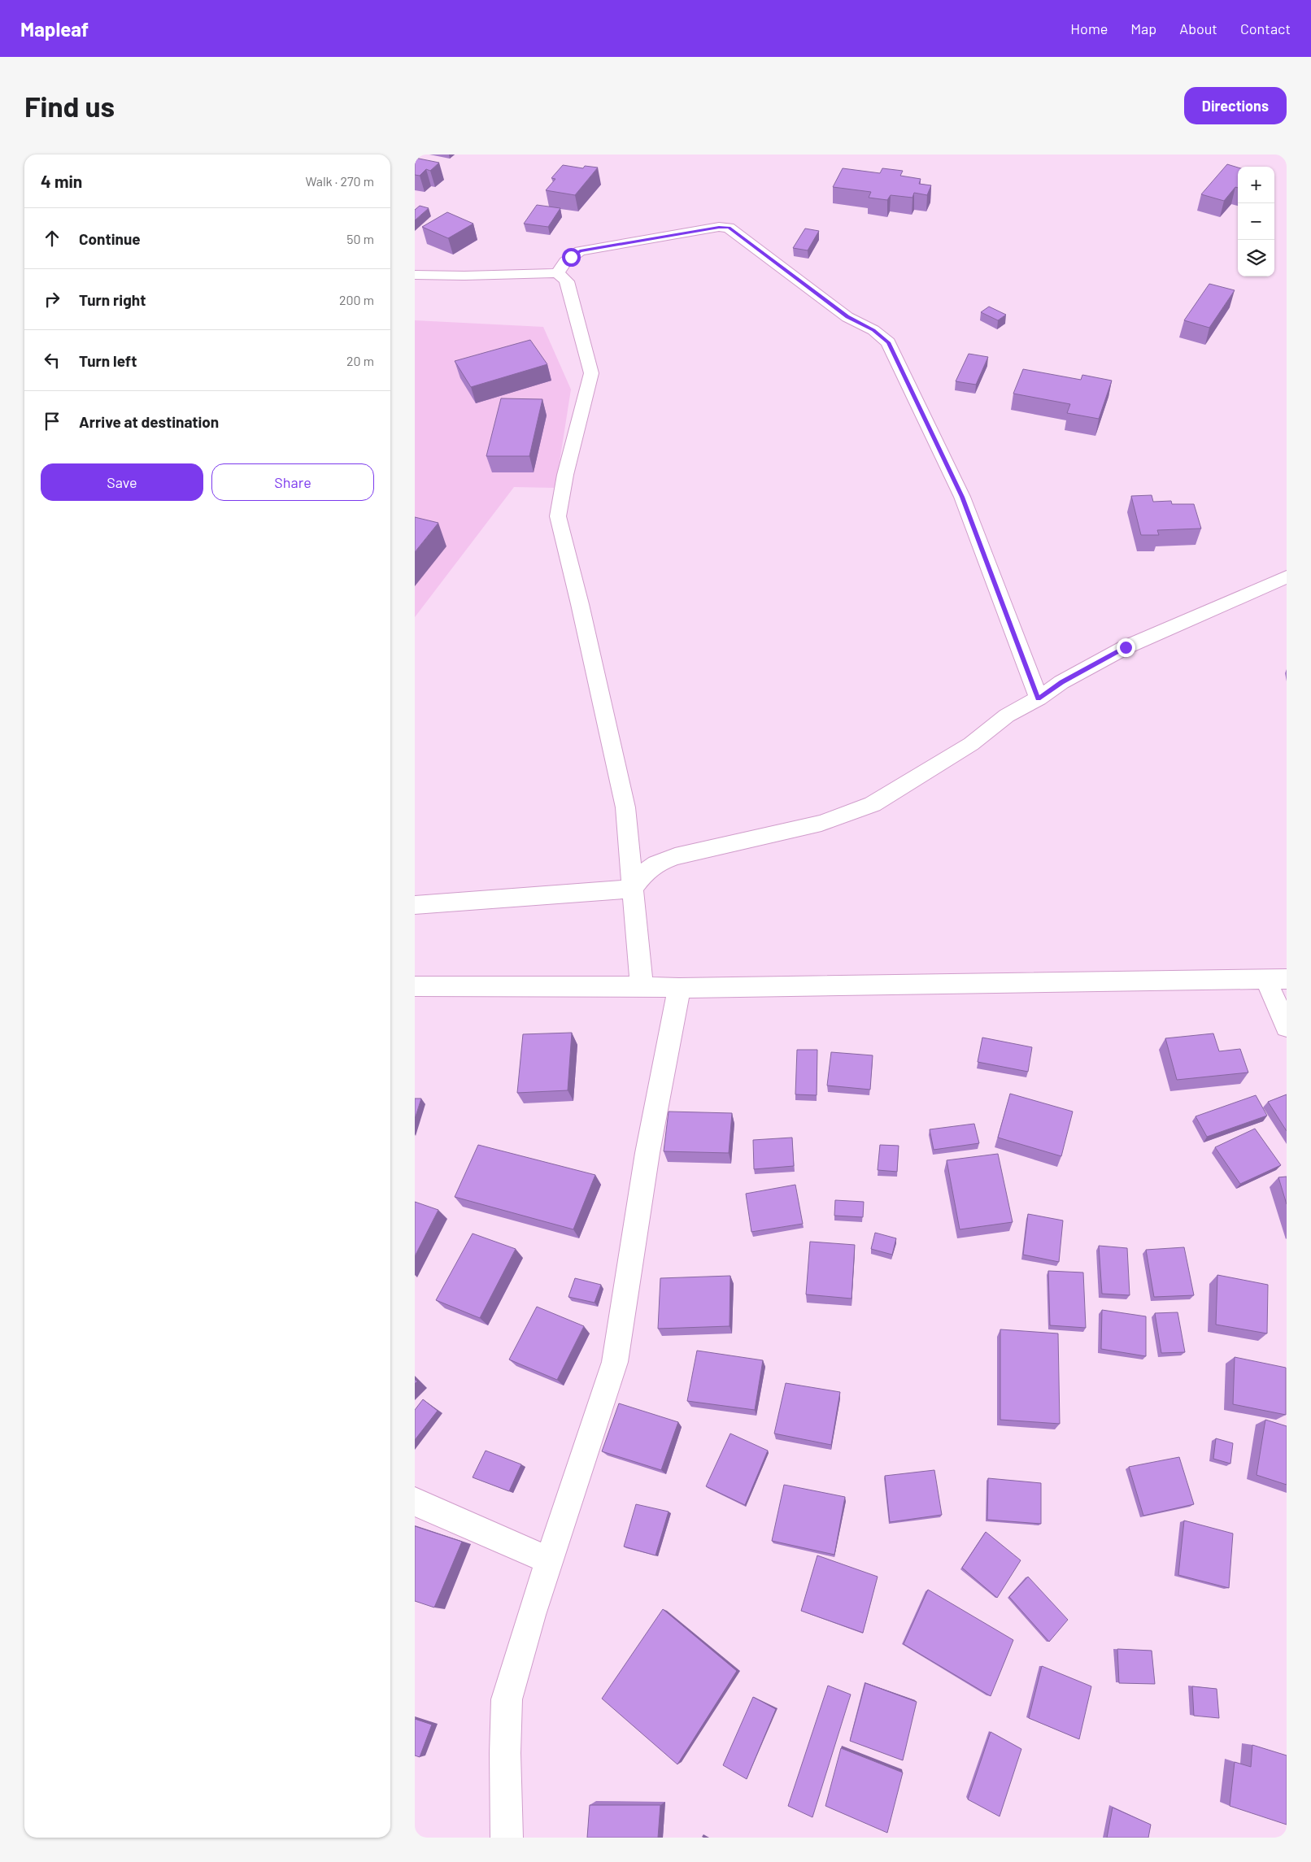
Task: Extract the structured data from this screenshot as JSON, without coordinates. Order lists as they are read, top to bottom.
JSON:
{
  "page": {
    "header": "Mapleaf",
    "nav": [
      "Home",
      "Map",
      "About",
      "Contact"
    ],
    "buttons": [
      "Directions",
      ["Save", "Share"]
    ],
    "title": "Find us",
    "heading": ["4 min", "Walk · 270 m"],
    "map_buttons": ["+", "−"],
    "list": [
      ["Continue", "50 m"],
      ["Turn right", "200 m"],
      ["Turn left", "20 m"],
      "Arrive at destination"
    ]
  }
}
